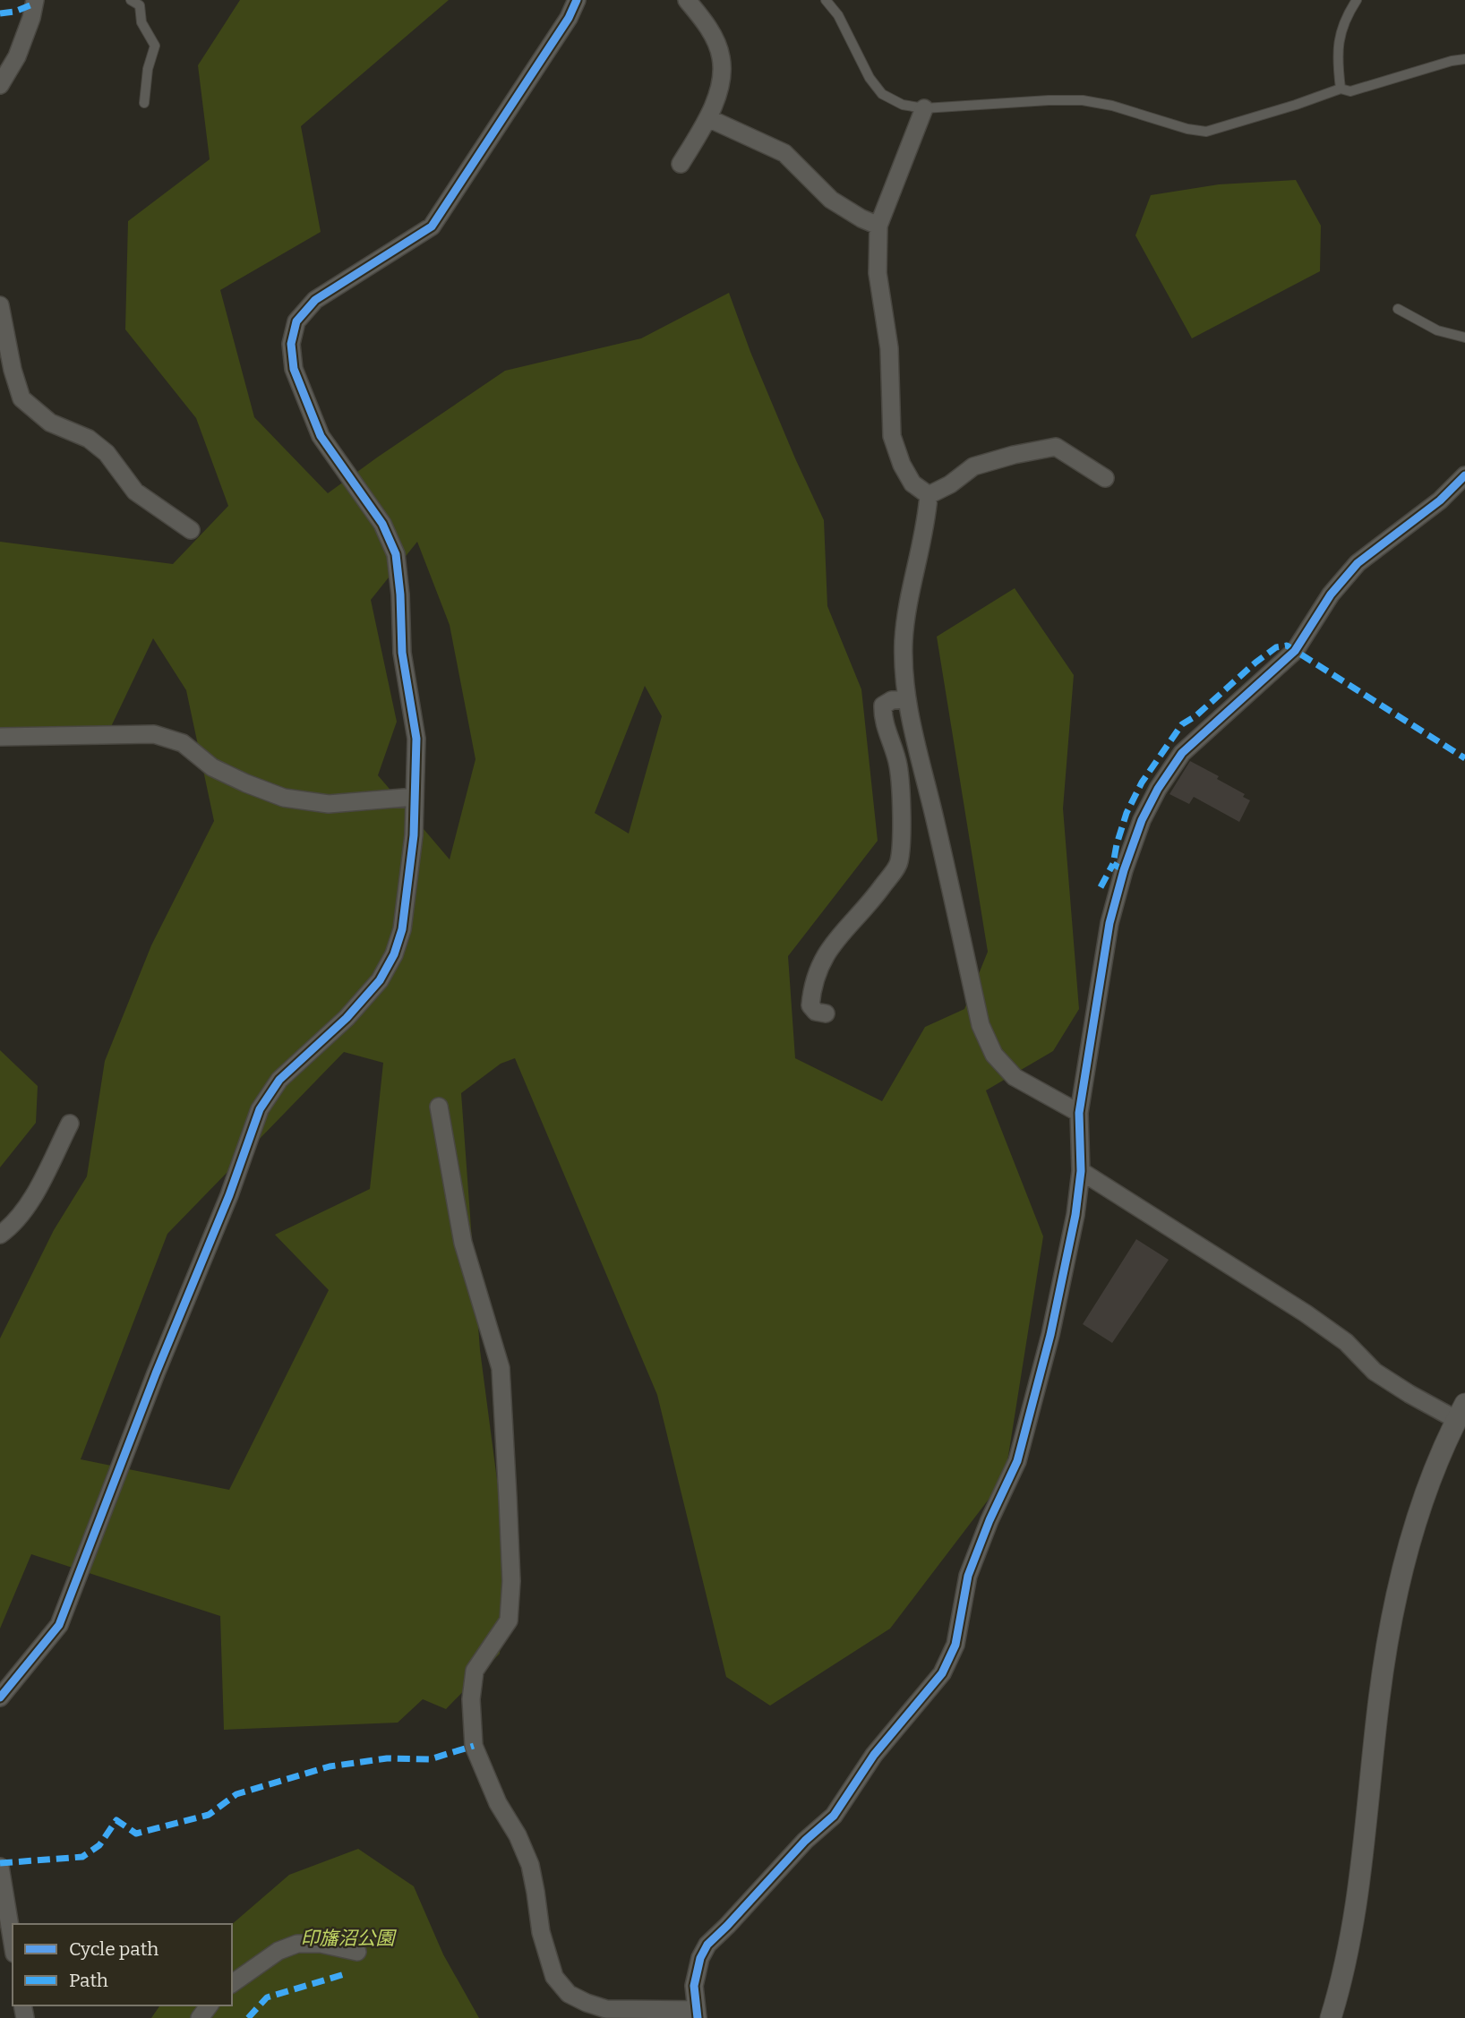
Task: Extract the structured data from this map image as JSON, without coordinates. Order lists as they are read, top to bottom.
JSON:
{
  "parks": ["印旛沼公園"],
  "legend": ["Cycle path", "Path"]
}
